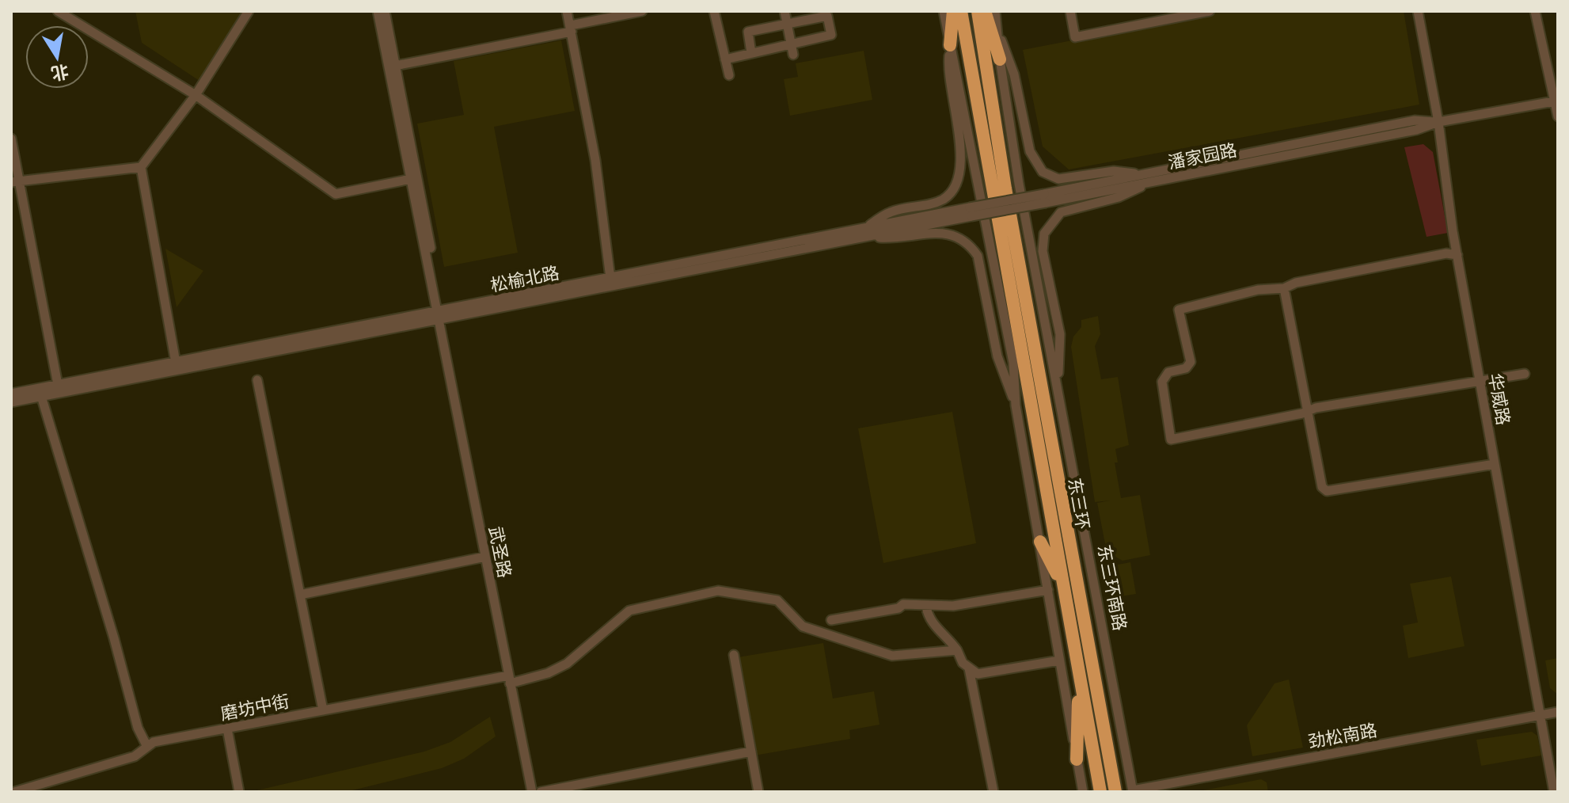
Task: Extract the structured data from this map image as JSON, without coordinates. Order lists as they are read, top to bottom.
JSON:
{
  "streets": {
    "highway": ["东三环"],
    "street": [
      "潘家园路",
      "松榆北路",
      "华威路",
      "武圣路",
      "东三环南路",
      "磨坊中街",
      "劲松南路"
    ]
  },
  "crossings": [
    ["潘家园路", "松榆北路"],
    ["潘家园路", "华威路"],
    ["松榆北路", "武圣路"],
    ["华威路", "劲松南路"],
    ["武圣路", "磨坊中街"],
    ["东三环南路", "劲松南路"]
  ],
  "north": "bottom"
}
